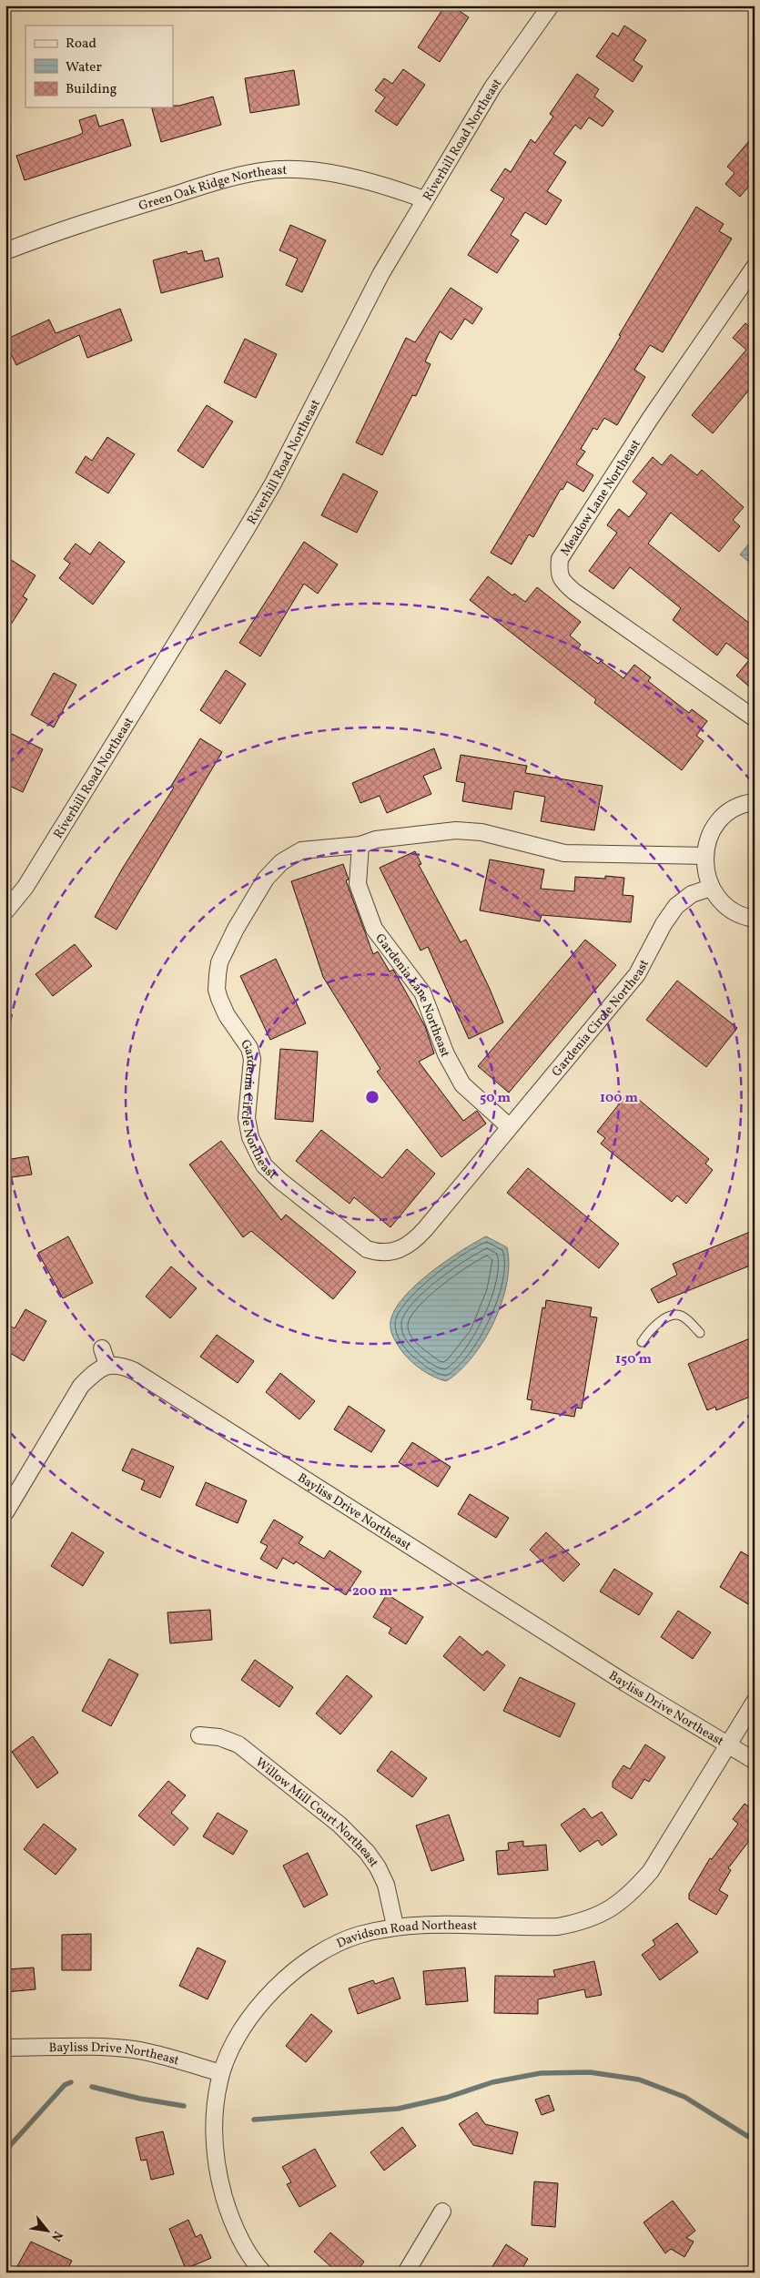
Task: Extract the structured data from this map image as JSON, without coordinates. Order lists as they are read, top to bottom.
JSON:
{
  "streets": {
    "street": [
      "Riverhill Road Northeast",
      "Green Oak Ridge Northeast",
      "Meadow Lane Northeast",
      "Gardenia Lane Northeast",
      "Gardenia Circle Northeast",
      "Bayliss Drive Northeast",
      "Willow Mill Court Northeast",
      "Davidson Road Northeast"
    ]
  },
  "crossings": [
    ["Riverhill Road Northeast", "Green Oak Ridge Northeast"],
    ["Gardenia Lane Northeast", "Gardenia Circle Northeast"],
    ["Bayliss Drive Northeast", "Davidson Road Northeast"],
    ["Willow Mill Court Northeast", "Davidson Road Northeast"]
  ],
  "legend": ["Road", "Water", "Building"],
  "north": "bottom right",
  "rings": [
    "50 m",
    "100 m",
    "150 m",
    "200 m"
  ]
}
